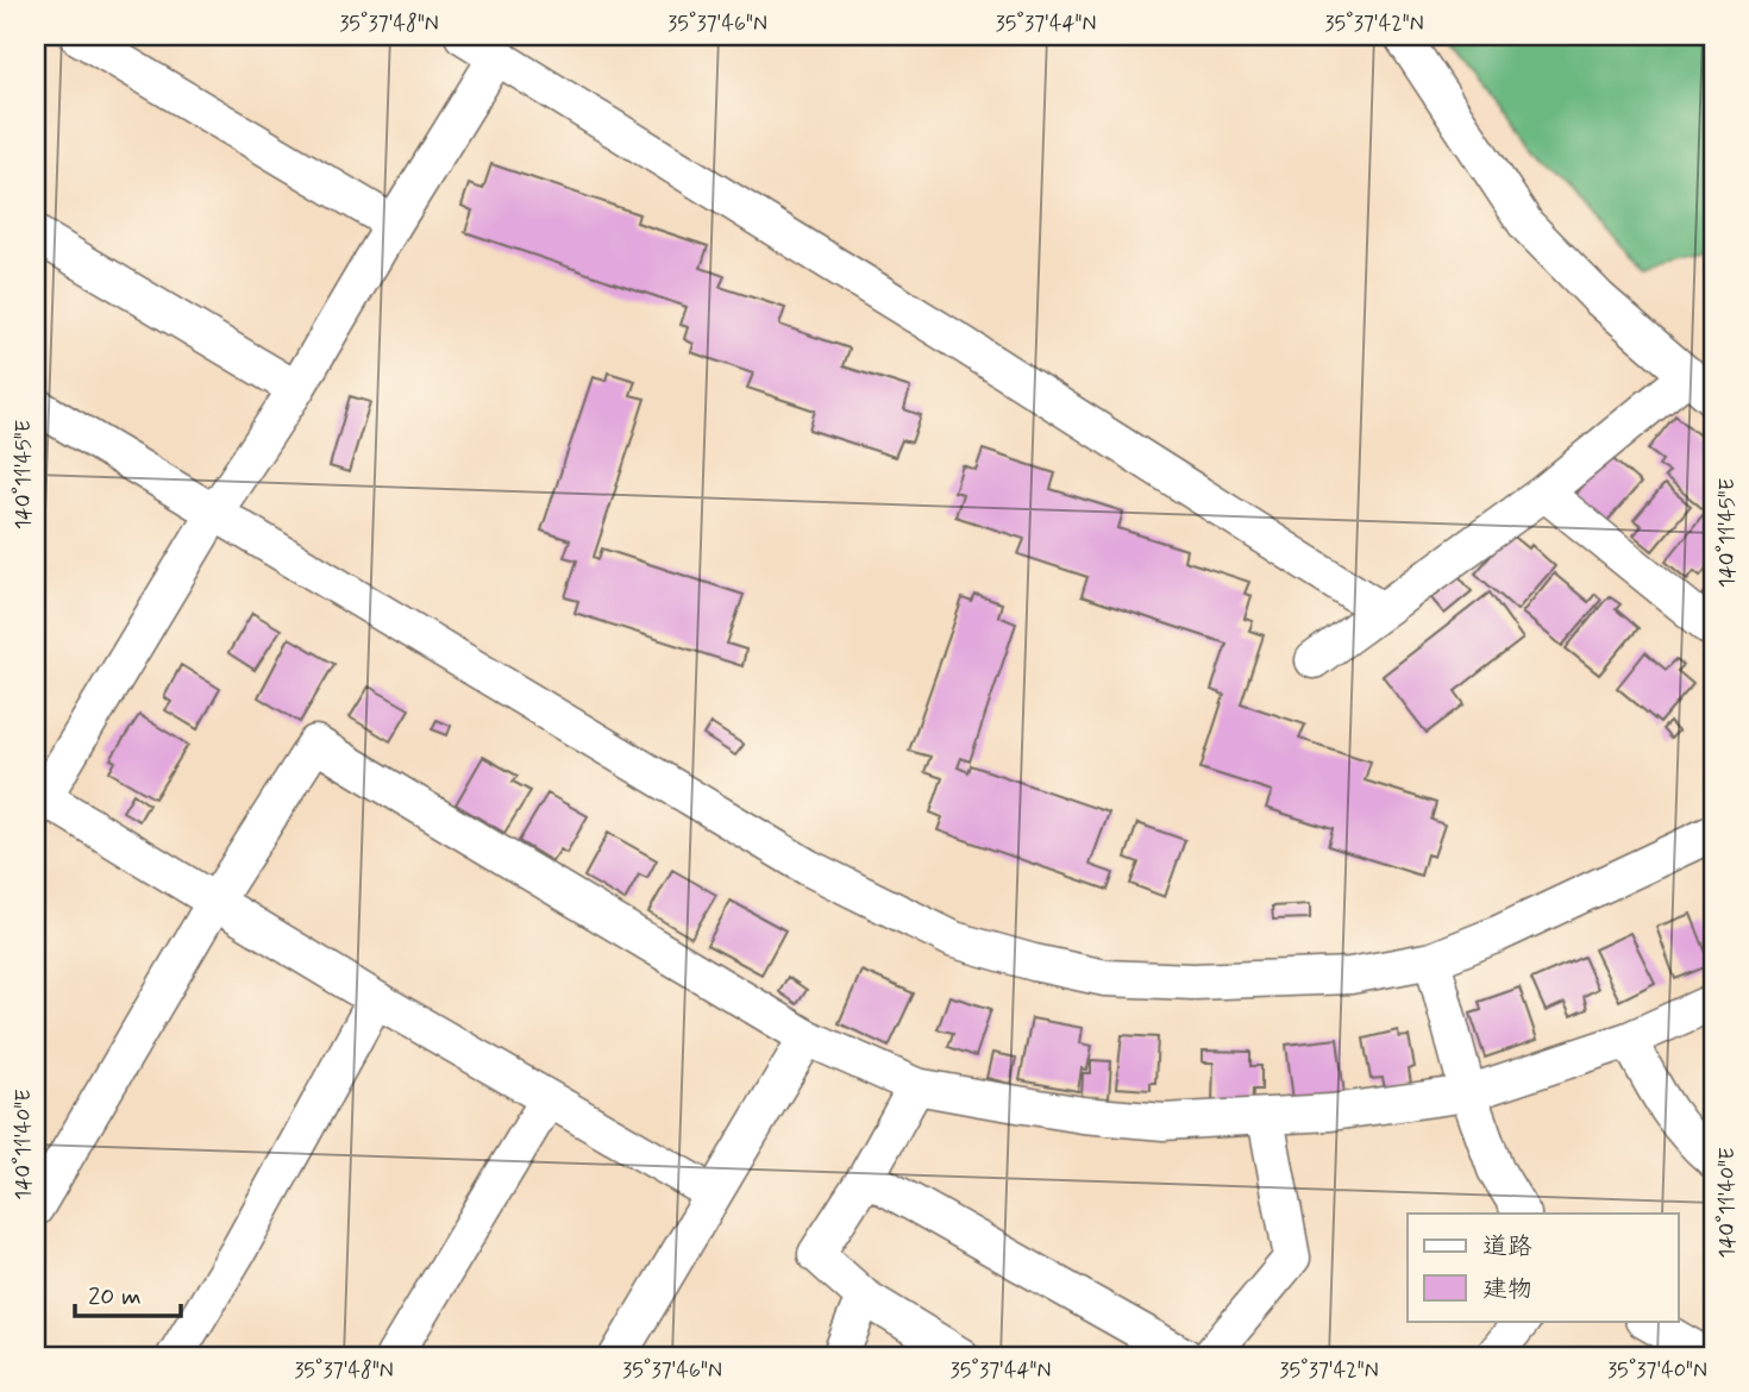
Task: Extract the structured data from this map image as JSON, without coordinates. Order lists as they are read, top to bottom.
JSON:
{
  "legend": ["道路", "建物"],
  "scale_bar": "20 m",
  "coordinates": [
    "35°37'48\"N",
    "35°37'46\"N",
    "35°37'44\"N",
    "35°37'42\"N",
    "140°11'45\"E",
    "140°11'40\"E",
    "35°37'40\"N"
  ]
}
